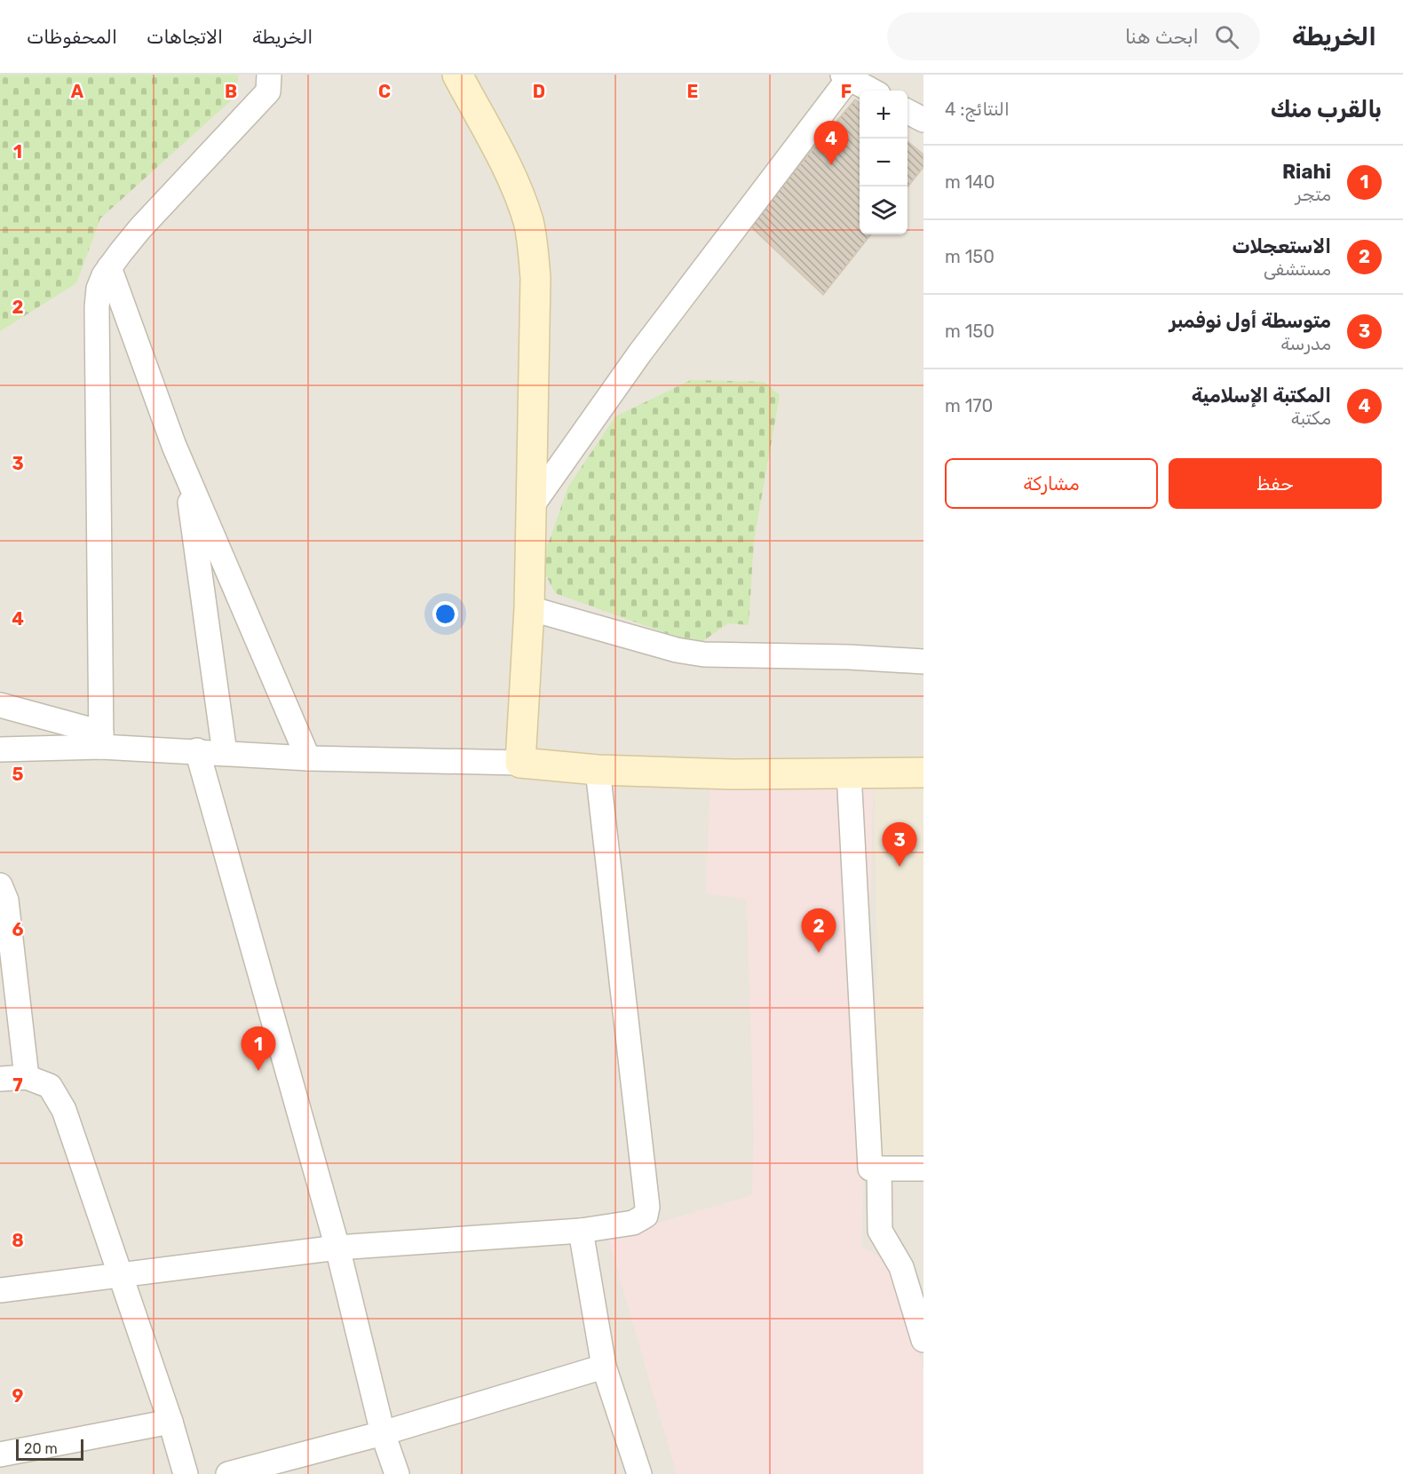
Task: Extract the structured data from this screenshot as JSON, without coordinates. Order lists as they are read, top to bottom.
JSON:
{
  "scale_bar": "20 m",
  "page": {
    "header": "الخريطة",
    "search": "ابحث هنا",
    "nav": ["الخريطة", "الاتجاهات", "المحفوظات"],
    "heading": ["بالقرب منك", "النتائج: 4"],
    "map_buttons": ["+", "−"],
    "pins": [
      "4",
      "3",
      "2",
      "1"
    ],
    "list": [
      {
        "mark": "1",
        "name": "Riahi",
        "note": "متجر",
        "value": "140 m"
      },
      {
        "mark": "2",
        "name": "الاستعجلات",
        "note": "مستشفى",
        "value": "150 m"
      },
      {
        "mark": "3",
        "name": "متوسطة أول نوفمبر",
        "note": "مدرسة",
        "value": "150 m"
      },
      {
        "mark": "4",
        "name": "المكتبة الإسلامية",
        "note": "مكتبة",
        "value": "170 m"
      }
    ],
    "buttons": ["حفظ", "مشاركة"],
    "scale": "20 m"
  },
  "grid": {
    "columns": [
      "A",
      "B",
      "C",
      "D",
      "E",
      "F"
    ],
    "rows": [
      "1",
      "2",
      "3",
      "4",
      "5",
      "6",
      "7",
      "8",
      "9"
    ]
  }
}
